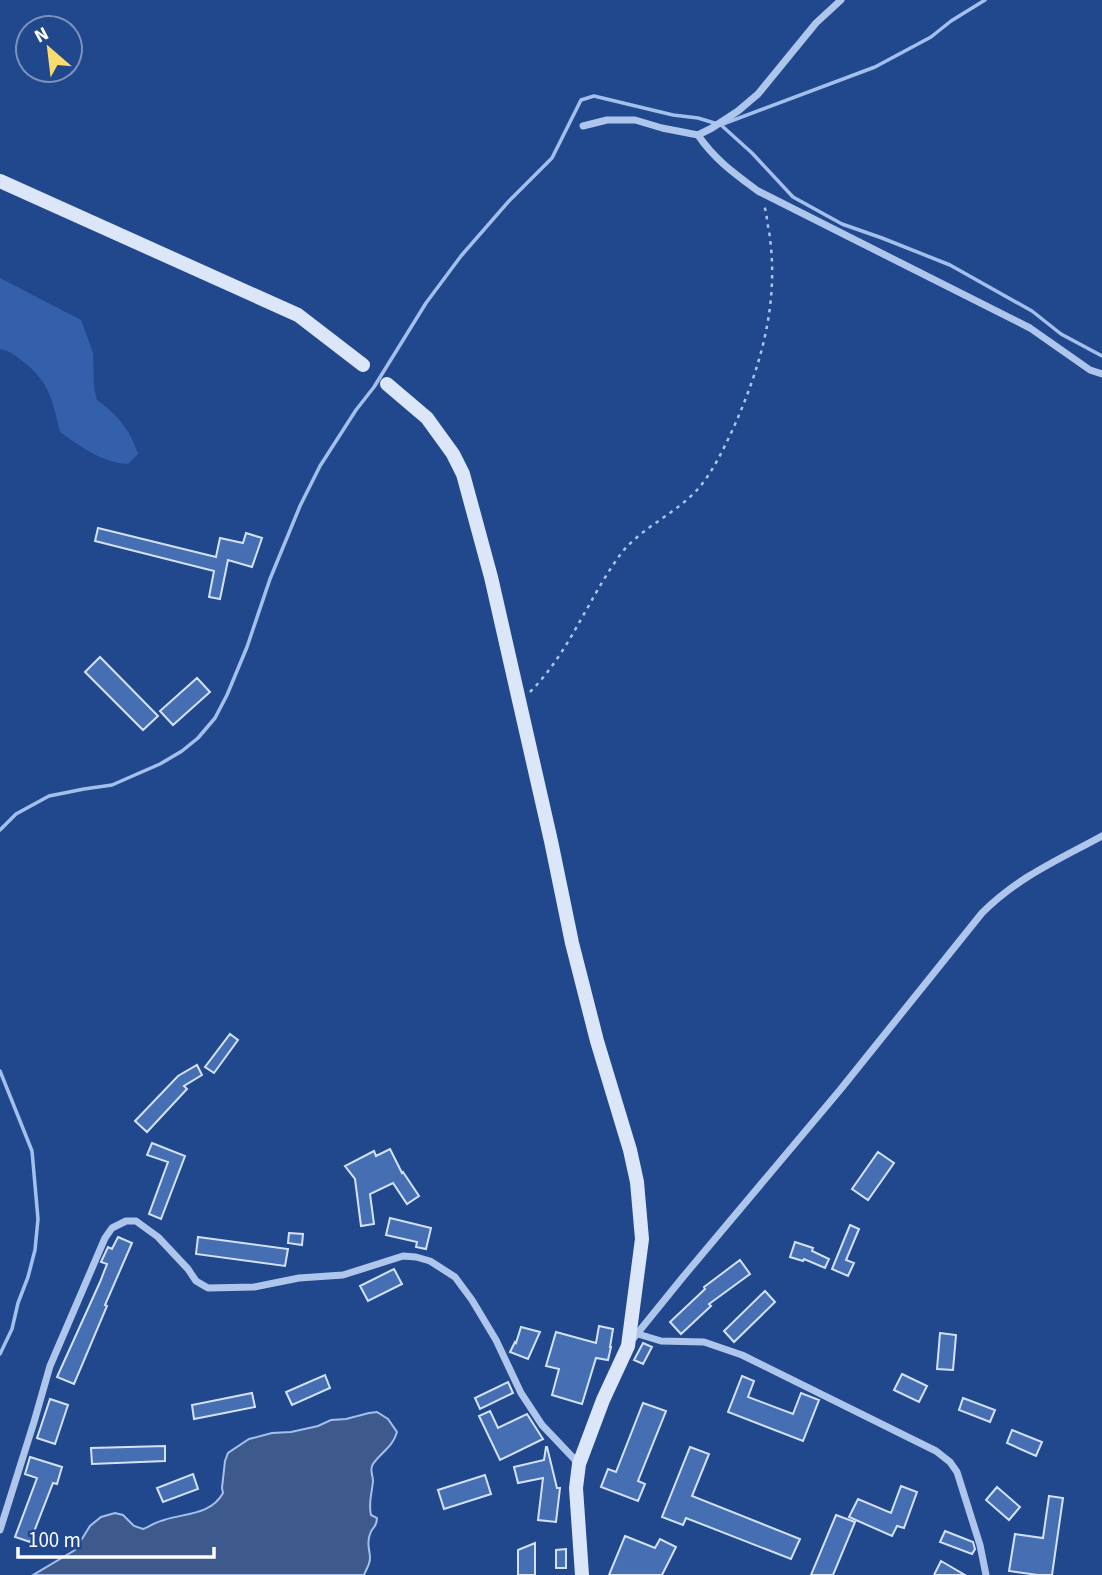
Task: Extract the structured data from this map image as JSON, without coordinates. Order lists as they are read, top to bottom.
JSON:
{
  "scale_bar": "100 m",
  "north": "top left"
}
